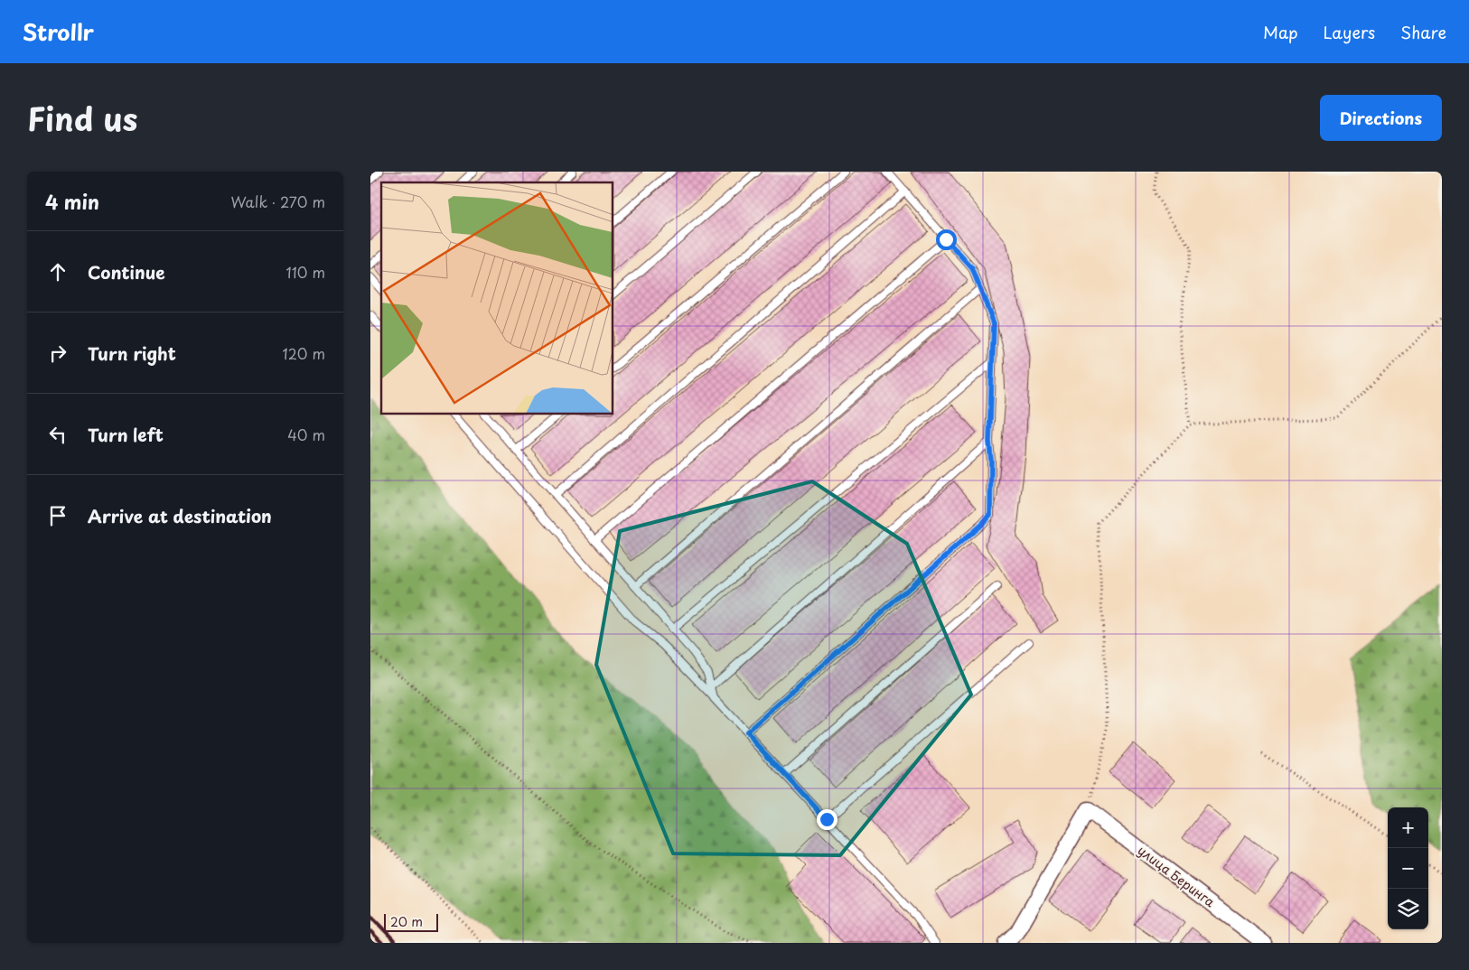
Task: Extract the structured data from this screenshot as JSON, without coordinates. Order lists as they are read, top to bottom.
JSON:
{
  "streets": {
    "street": ["улица Беринга"]
  },
  "scale_bar": "20 m",
  "page": {
    "header": "Strollr",
    "nav": ["Map", "Layers", "Share"],
    "title": "Find us",
    "buttons": "Directions",
    "heading": ["4 min", "Walk · 270 m"],
    "list": [
      ["Continue", "110 m"],
      ["Turn right", "120 m"],
      ["Turn left", "40 m"],
      "Arrive at destination"
    ],
    "map_buttons": ["+", "−"],
    "scale": "20 m"
  }
}
